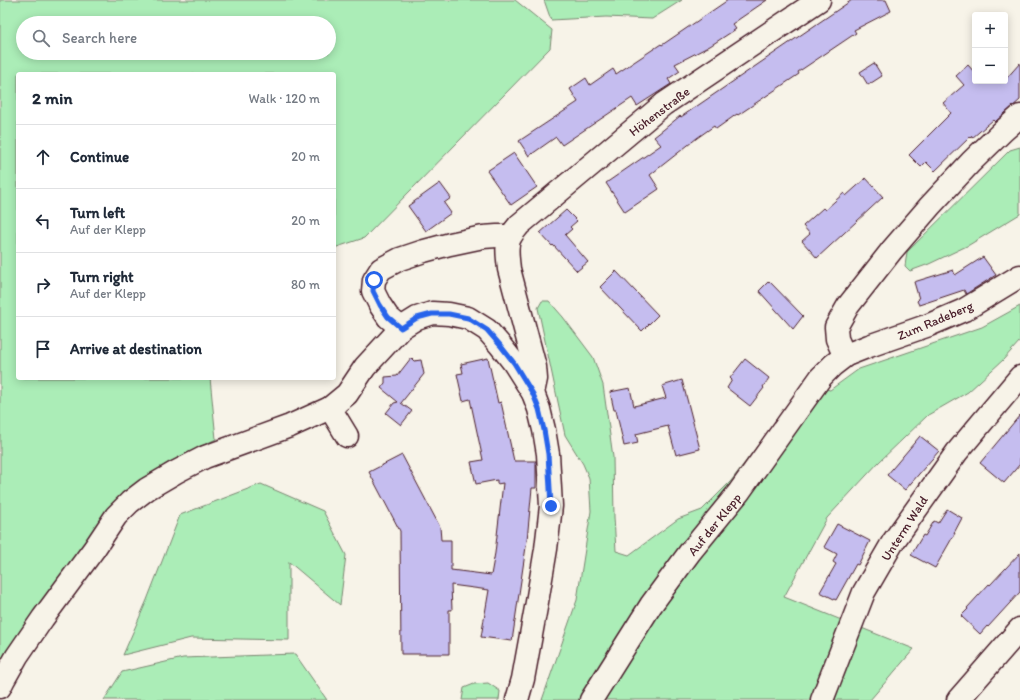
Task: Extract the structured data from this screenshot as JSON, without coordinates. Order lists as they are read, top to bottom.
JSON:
{
  "streets": {
    "street": [
      "Höhenstraße",
      "Zum Radeberg",
      "Auf der Klepp",
      "Unterm Wald"
    ]
  },
  "crossings": [
    ["Zum Radeberg", "Auf der Klepp"]
  ],
  "page": {
    "map_buttons": ["+", "−"],
    "search": "Search here",
    "heading": ["2 min", "Walk · 120 m"],
    "list": [
      ["Continue", "20 m"],
      ["Turn left", "Auf der Klepp", "20 m"],
      ["Turn right", "Auf der Klepp", "80 m"],
      "Arrive at destination"
    ]
  }
}
